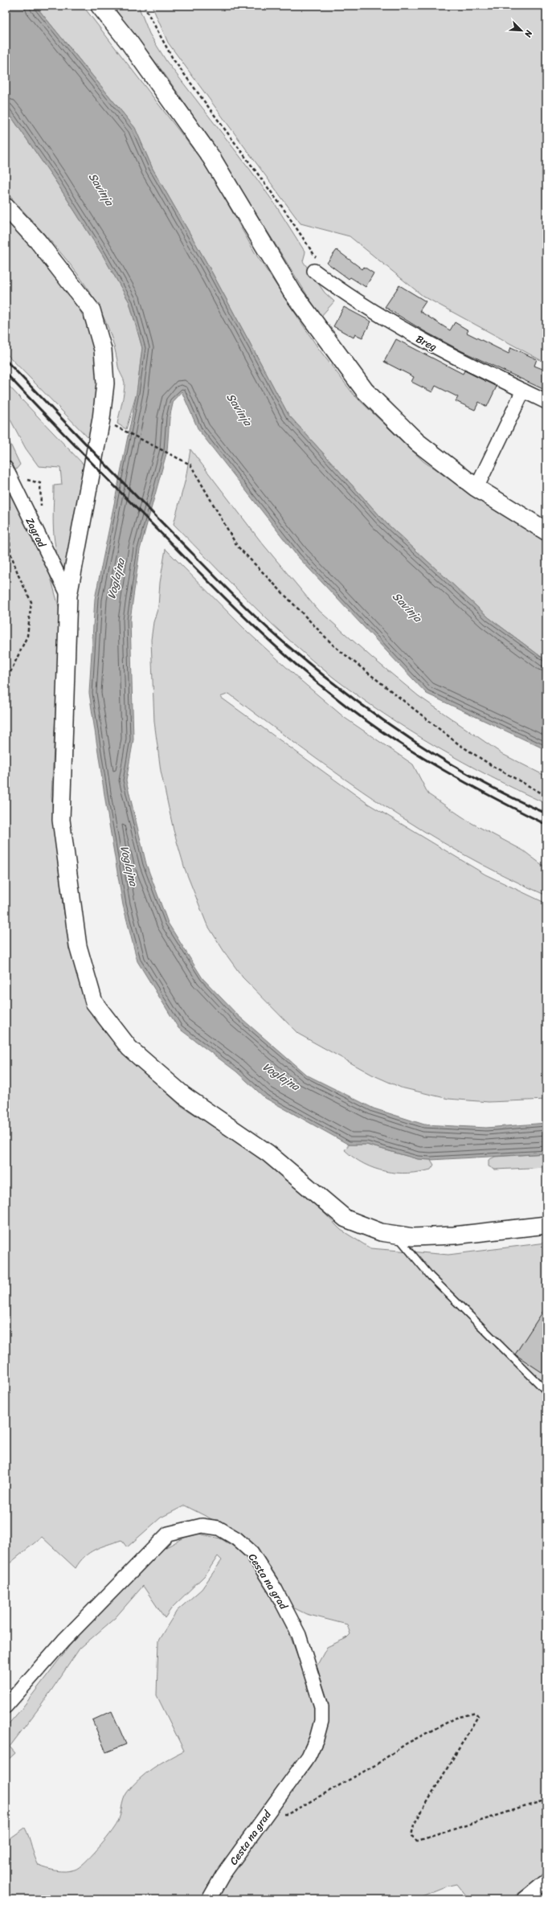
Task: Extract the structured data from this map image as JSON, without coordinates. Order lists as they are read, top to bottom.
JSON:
{
  "streets": {
    "street": ["Breg", "Zagrad", "Cesta na grad"]
  },
  "water": ["Savinja", "Voglajna"],
  "north": "bottom right"
}
